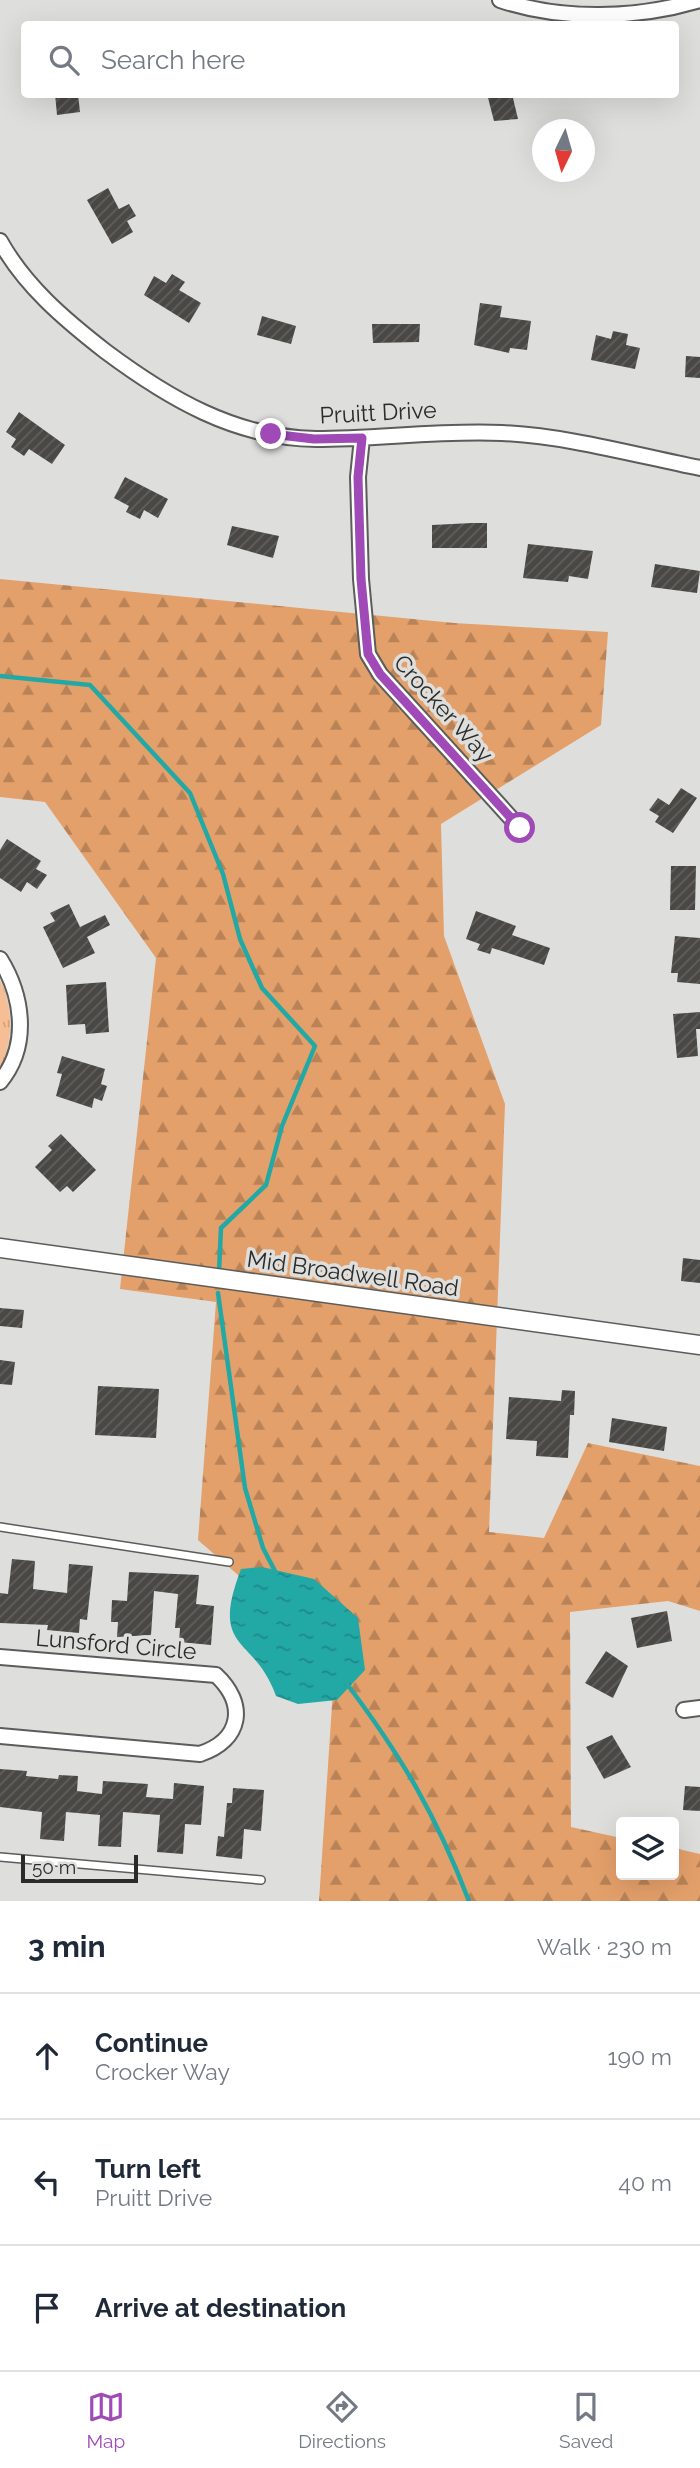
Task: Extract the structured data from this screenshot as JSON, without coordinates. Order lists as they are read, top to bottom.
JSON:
{
  "streets": {
    "street": [
      "Pruitt Drive",
      "Crocker Way",
      "Mid Broadwell Road",
      "Lunsford Circle"
    ]
  },
  "crossings": [
    ["Pruitt Drive", "Crocker Way"]
  ],
  "scale_bar": "50 m",
  "north": "bottom",
  "page": {
    "search": "Search here",
    "scale": "50 m",
    "heading": ["3 min", "Walk · 230 m"],
    "list": [
      ["Continue", "Crocker Way", "190 m"],
      ["Turn left", "Pruitt Drive", "40 m"],
      "Arrive at destination"
    ],
    "nav": ["Map", "Directions", "Saved"]
  }
}
